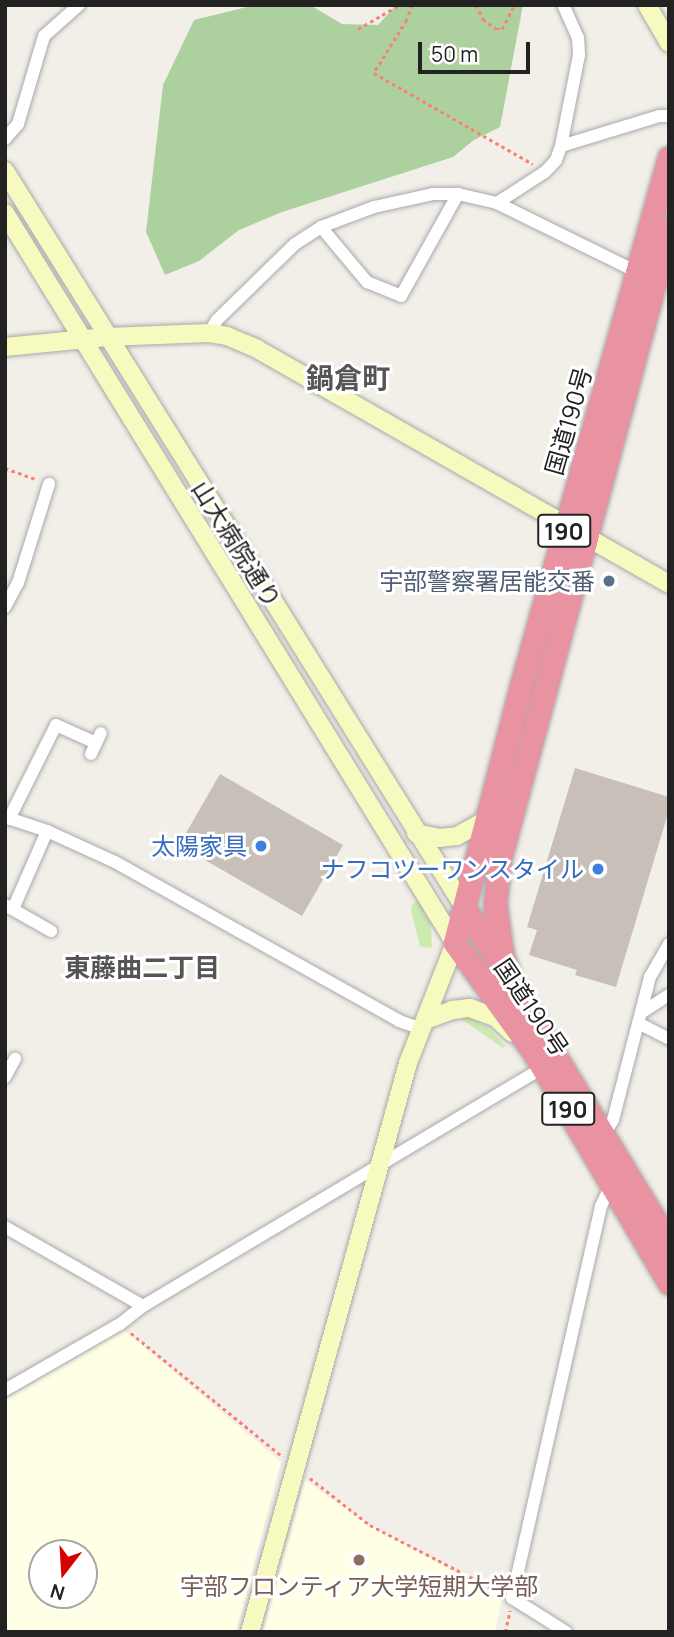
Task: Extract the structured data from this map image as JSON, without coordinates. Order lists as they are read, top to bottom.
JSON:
{
  "streets": {
    "highway": ["国道190号", "190"],
    "street": ["山大病院通り"]
  },
  "crossings": [
    ["国道190号", "山大病院通り"]
  ],
  "districts": ["鍋倉町", "東藤曲二丁目"],
  "places": [
    "宇部警察署居能交番",
    "太陽家具",
    "ナフコツーワンスタイル",
    "宇部フロンティア大学短期大学部"
  ],
  "scale_bar": "50 m",
  "north": "bottom"
}
